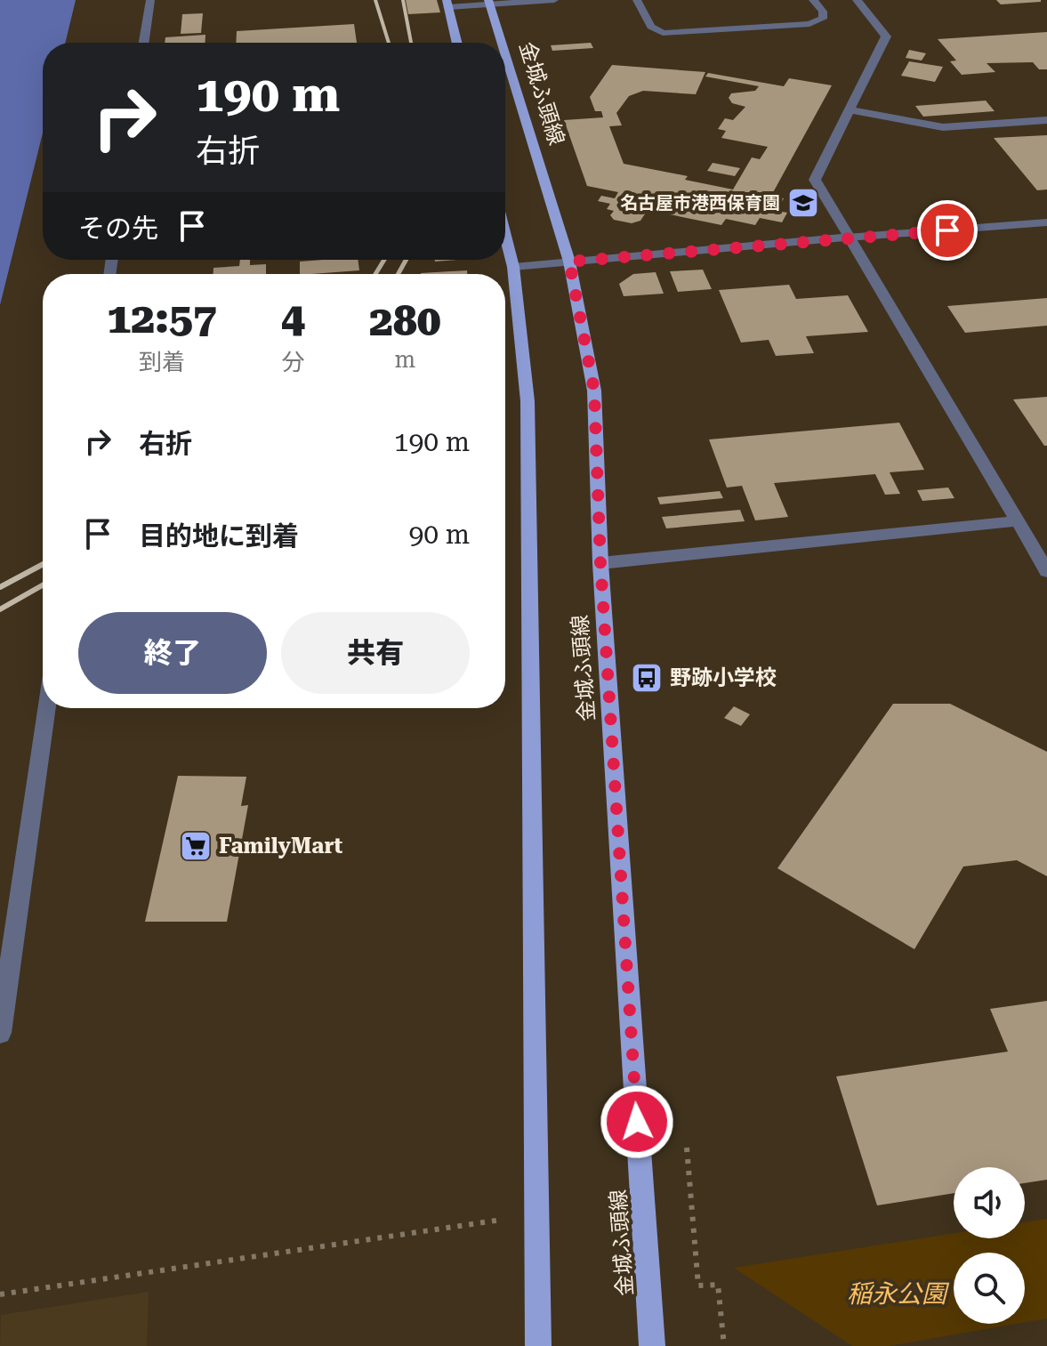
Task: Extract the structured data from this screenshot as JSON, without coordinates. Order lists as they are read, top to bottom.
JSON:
{
  "streets": {
    "main road": ["金城ふ頭線"]
  },
  "parks": ["稲永公園"],
  "places": {
    "school or university": ["名古屋市港西保育園"],
    "bus stop": ["野跡小学校"],
    "supermarket": ["FamilyMart"]
  },
  "page": {
    "turn": ["190 m", "右折"],
    "then": "その先",
    "eta": [
      "12:57",
      "到着",
      "4",
      "分",
      "280",
      "m"
    ],
    "list": [
      {
        "name": "右折",
        "value": "190 m"
      },
      {
        "name": "目的地に到着",
        "value": "90 m"
      }
    ],
    "buttons": ["終了", "共有"]
  }
}
